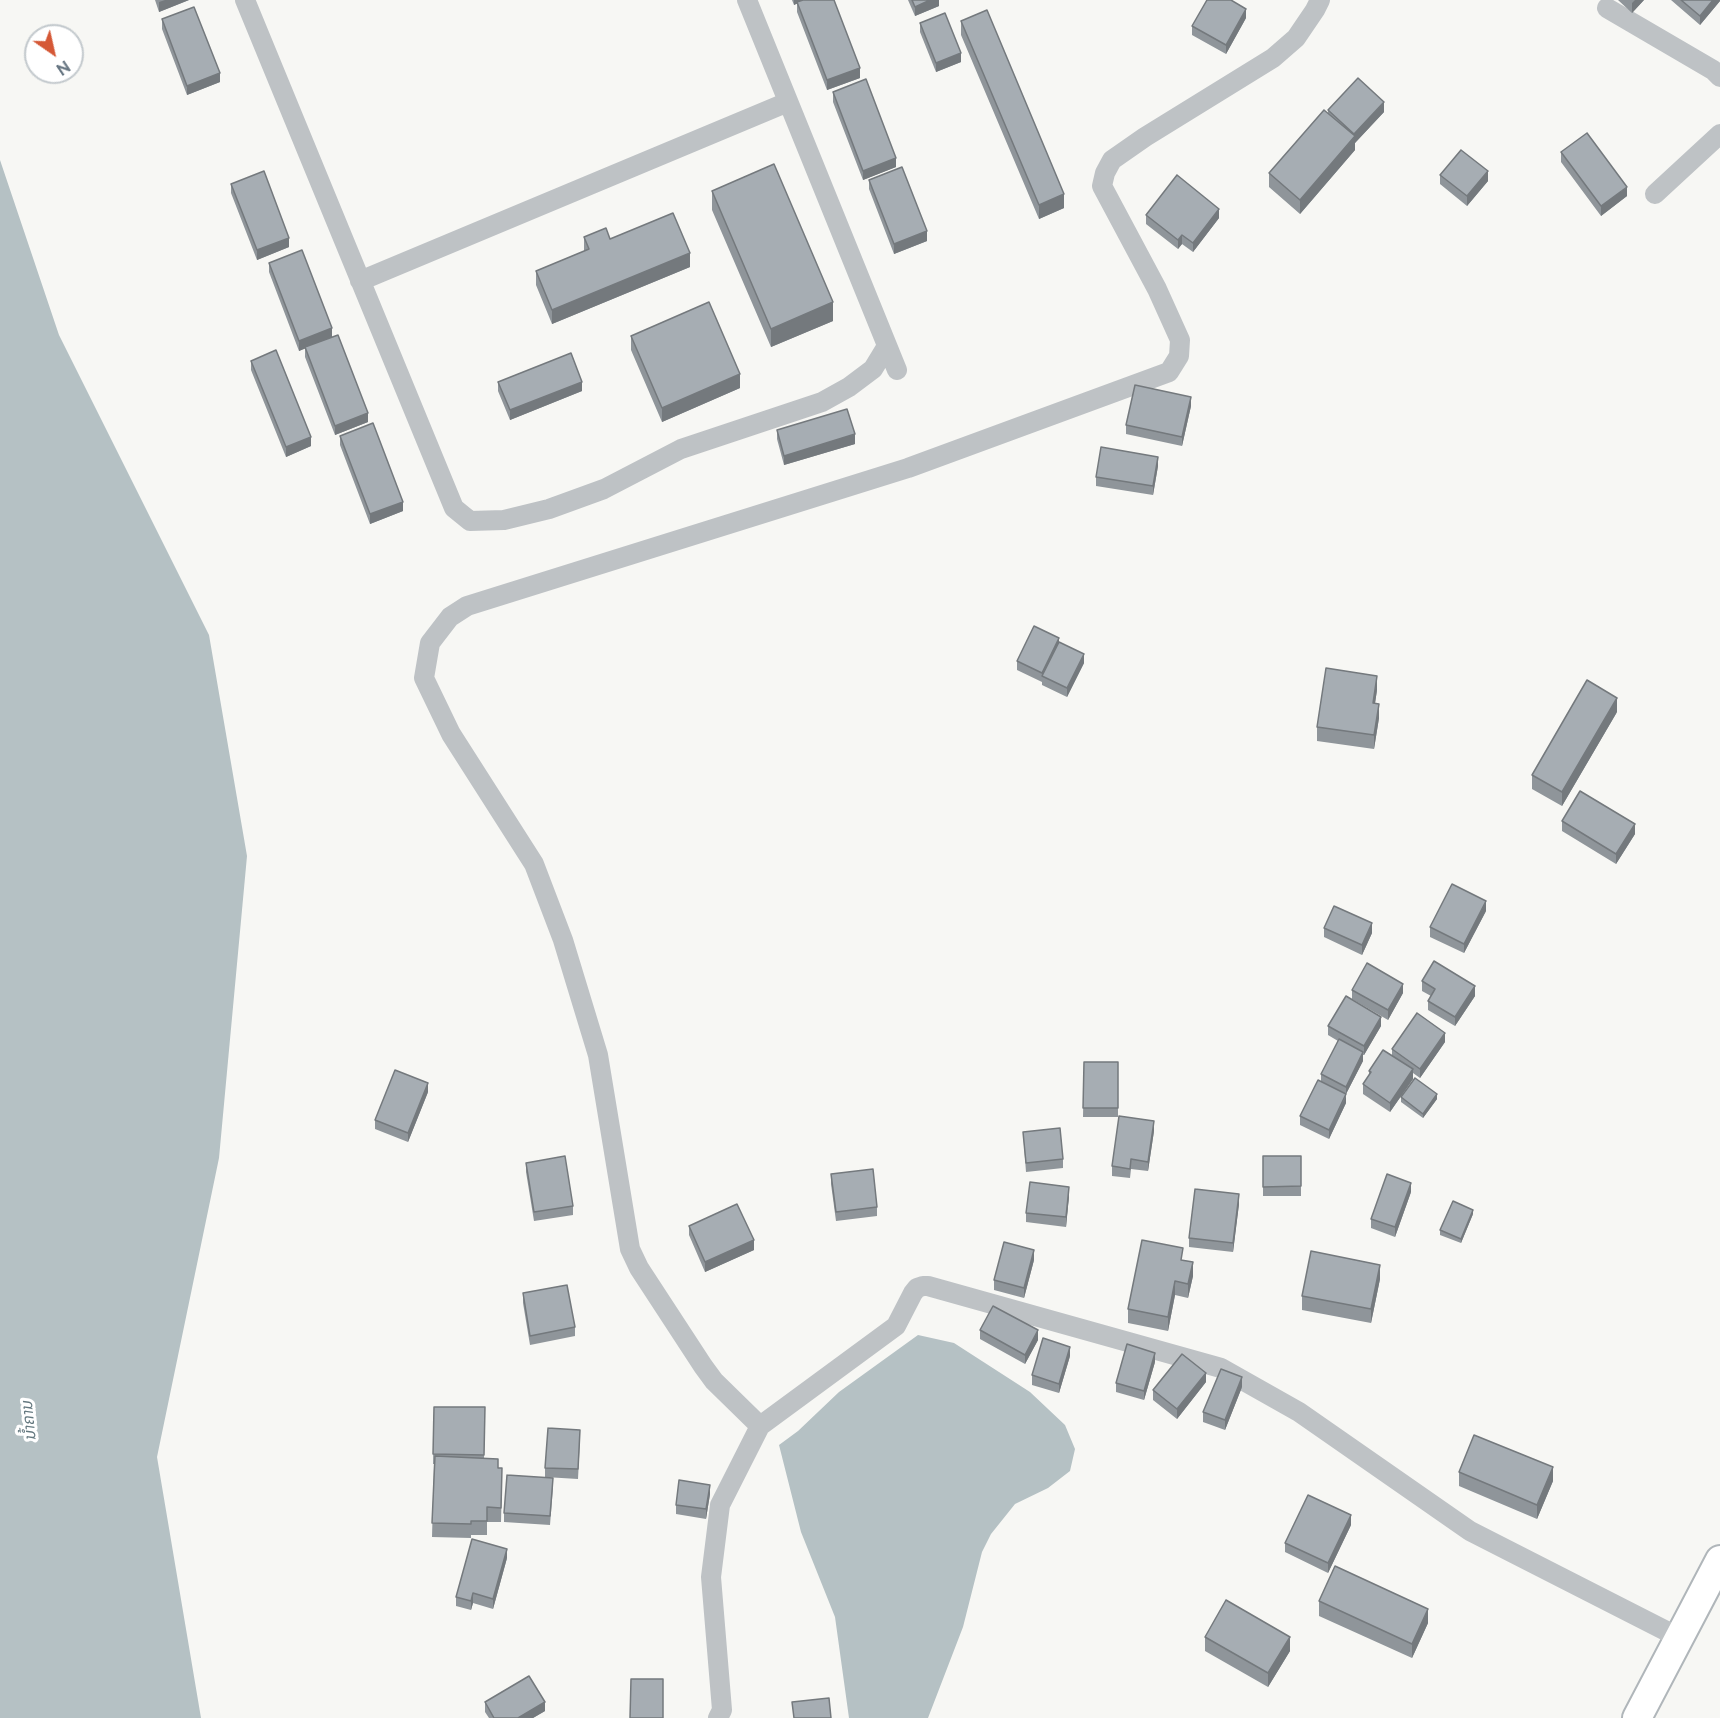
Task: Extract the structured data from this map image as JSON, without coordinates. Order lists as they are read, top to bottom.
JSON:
{
  "water": ["ນ້ຳຄານ"],
  "north": "bottom right"
}
